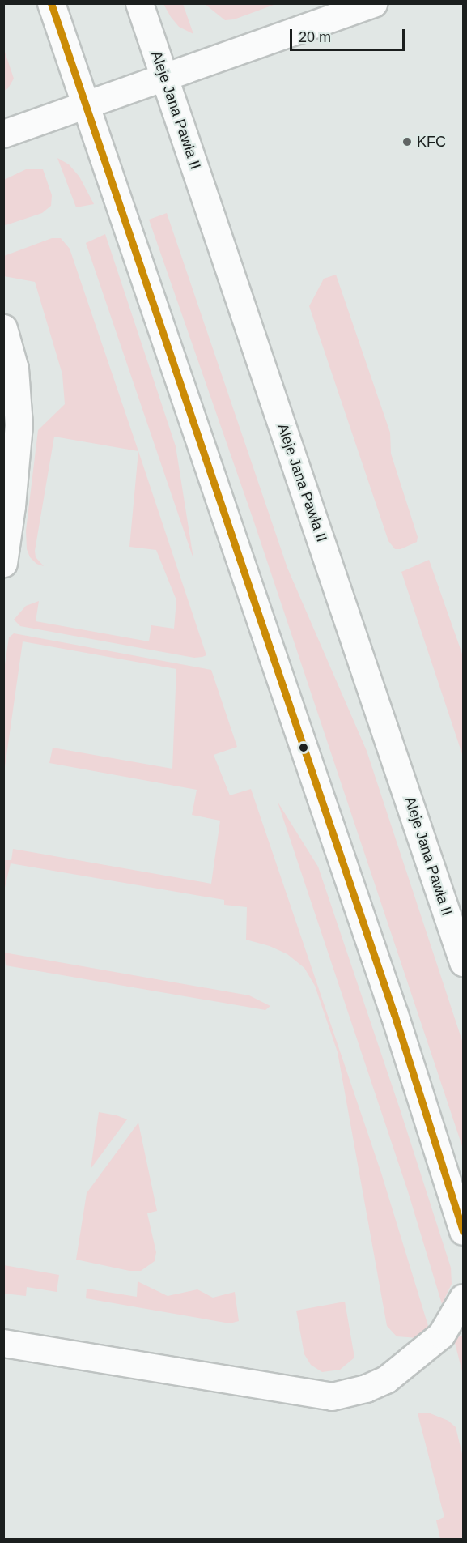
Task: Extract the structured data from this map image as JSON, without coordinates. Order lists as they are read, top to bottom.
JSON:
{
  "streets": {
    "main road": ["Aleje Jana Pawła II"]
  },
  "places": ["KFC"],
  "scale_bar": "20 m"
}
